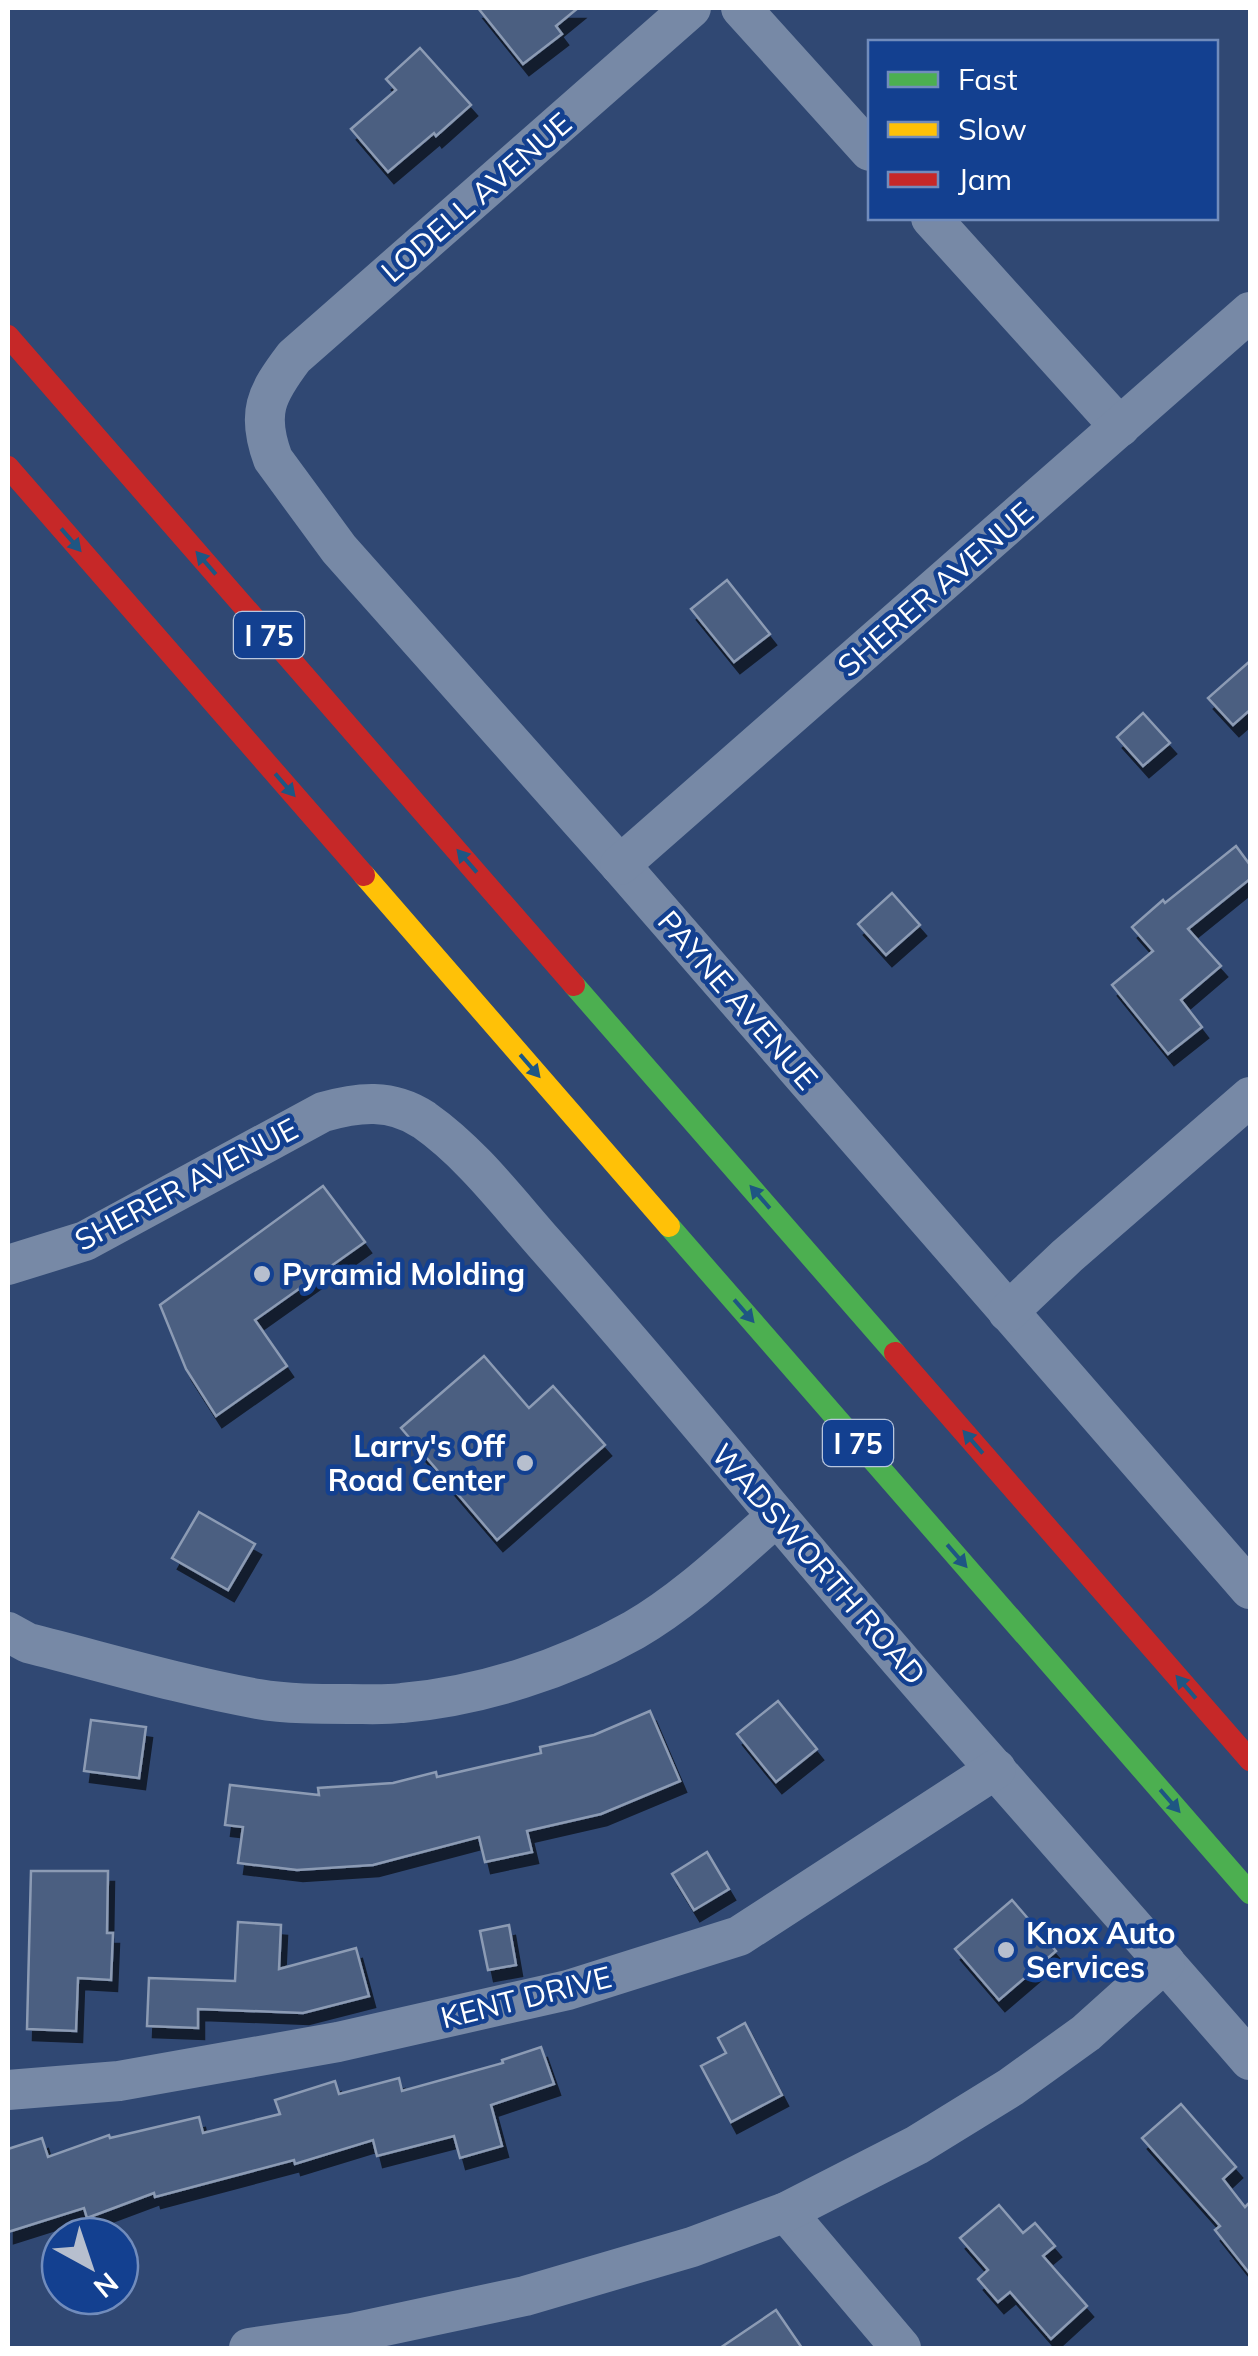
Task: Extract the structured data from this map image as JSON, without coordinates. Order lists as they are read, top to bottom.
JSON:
{
  "streets": {
    "highway": ["I 75"],
    "street": [
      "LODELL AVENUE",
      "SHERER AVENUE",
      "PAYNE AVENUE",
      "WADSWORTH ROAD",
      "KENT DRIVE"
    ]
  },
  "crossings": [
    ["LODELL AVENUE", "PAYNE AVENUE"],
    ["SHERER AVENUE", "PAYNE AVENUE"],
    ["SHERER AVENUE", "WADSWORTH ROAD"],
    ["WADSWORTH ROAD", "KENT DRIVE"]
  ],
  "places": ["Pyramid Molding", "Larry's Off Road Center", "Knox Auto Services"],
  "legend": ["Fast", "Slow", "Jam"],
  "north": "bottom right"
}
